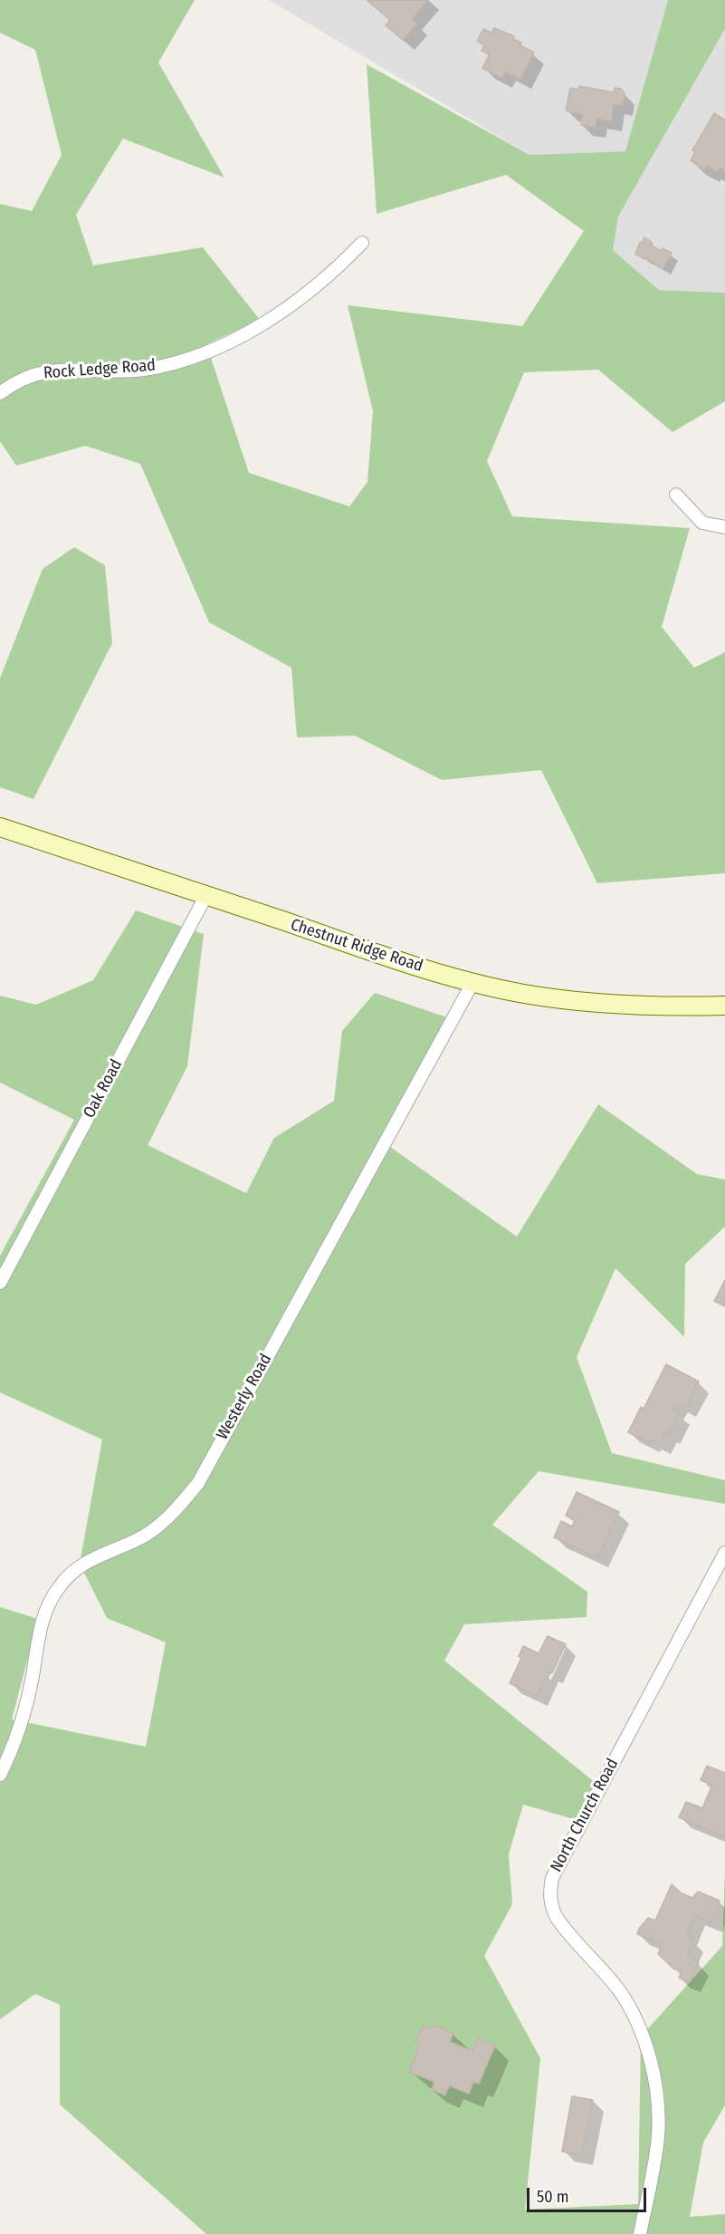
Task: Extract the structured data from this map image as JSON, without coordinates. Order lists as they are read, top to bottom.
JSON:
{
  "streets": {
    "main road": ["Chestnut Ridge Road"],
    "street": [
      "Rock Ledge Road",
      "Oak Road",
      "Westerly Road",
      "North Church Road"
    ]
  },
  "crossings": [
    ["Chestnut Ridge Road", "Oak Road"],
    ["Chestnut Ridge Road", "Westerly Road"]
  ],
  "scale_bar": "50 m"
}
